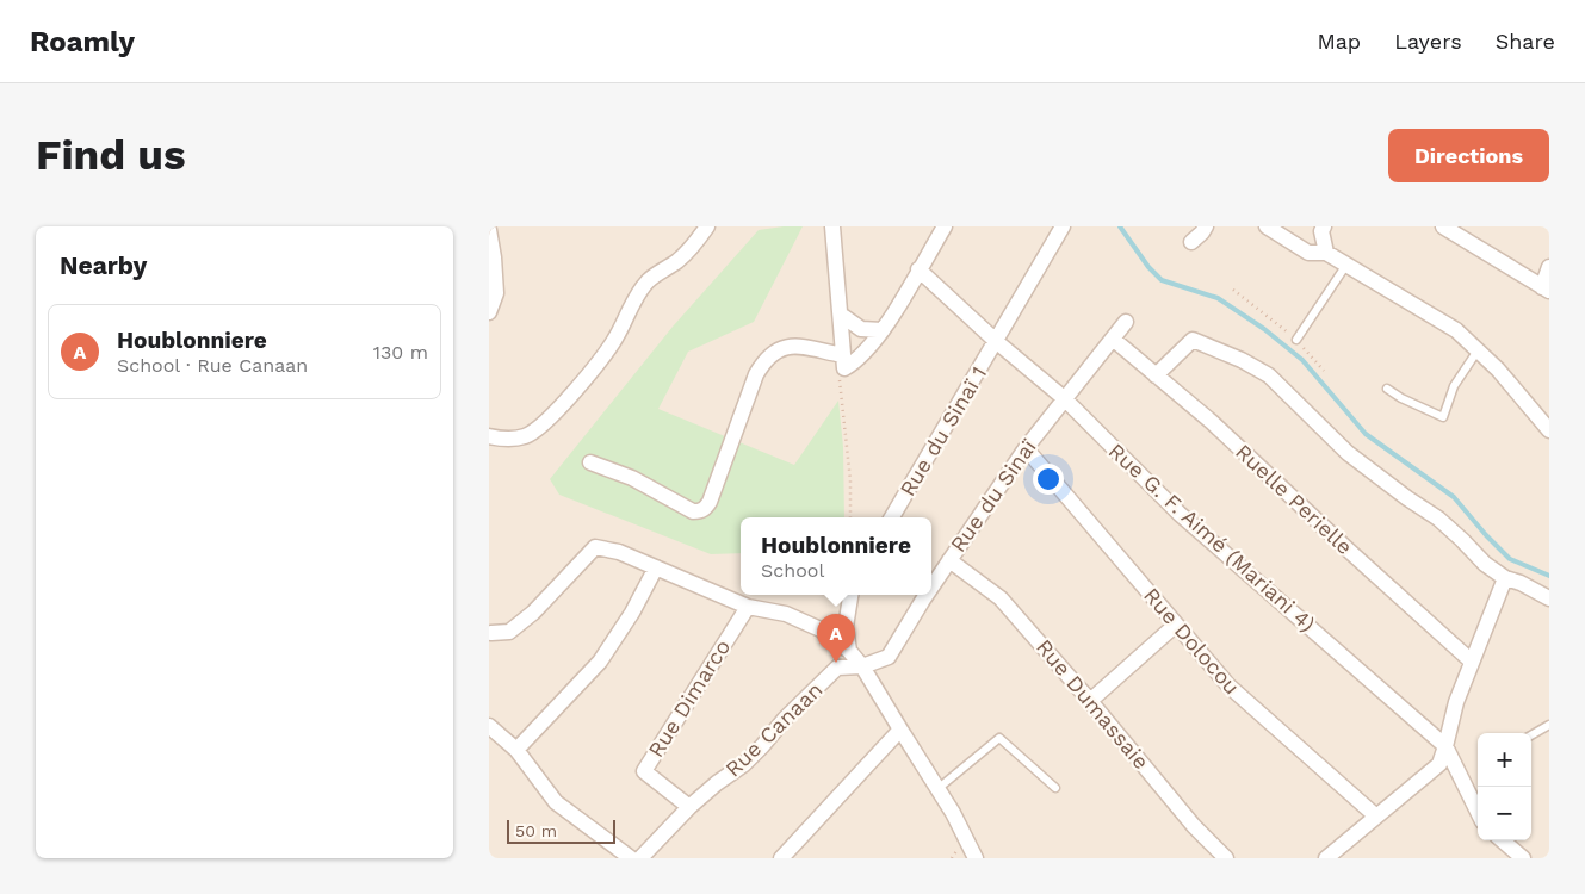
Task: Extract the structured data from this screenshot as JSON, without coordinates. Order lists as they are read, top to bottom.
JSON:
{
  "streets": {
    "street": [
      "Rue du Sinaï 1",
      "Rue du Sinaï",
      "Ruelle Perielle",
      "Rue G. F. Aimé (Mariani 4)",
      "Rue Dolocou",
      "Rue Dimarco",
      "Rue Dumassaie",
      "Rue Canaan"
    ]
  },
  "crossings": [
    ["Rue du Sinaï 1", "Rue G. F. Aimé (Mariani 4)"],
    ["Rue du Sinaï", "Ruelle Perielle"],
    ["Rue du Sinaï", "Rue G. F. Aimé (Mariani 4)"],
    ["Rue du Sinaï", "Rue Dolocou"],
    ["Rue du Sinaï", "Rue Dumassaie"],
    ["Rue du Sinaï", "Rue Canaan"],
    ["Rue Dimarco", "Rue Canaan"]
  ],
  "scale_bar": "50 m",
  "page": {
    "header": "Roamly",
    "nav": ["Map", "Layers", "Share"],
    "buttons": "Directions",
    "title": "Find us",
    "heading": "Nearby",
    "list": [
      {
        "mark": "A",
        "name": "Houblonniere",
        "note": "School · Rue Canaan",
        "value": "130 m"
      }
    ],
    "popup": ["Houblonniere", "School"],
    "pins": "A",
    "map_buttons": ["+", "−"],
    "scale": "50 m"
  }
}
